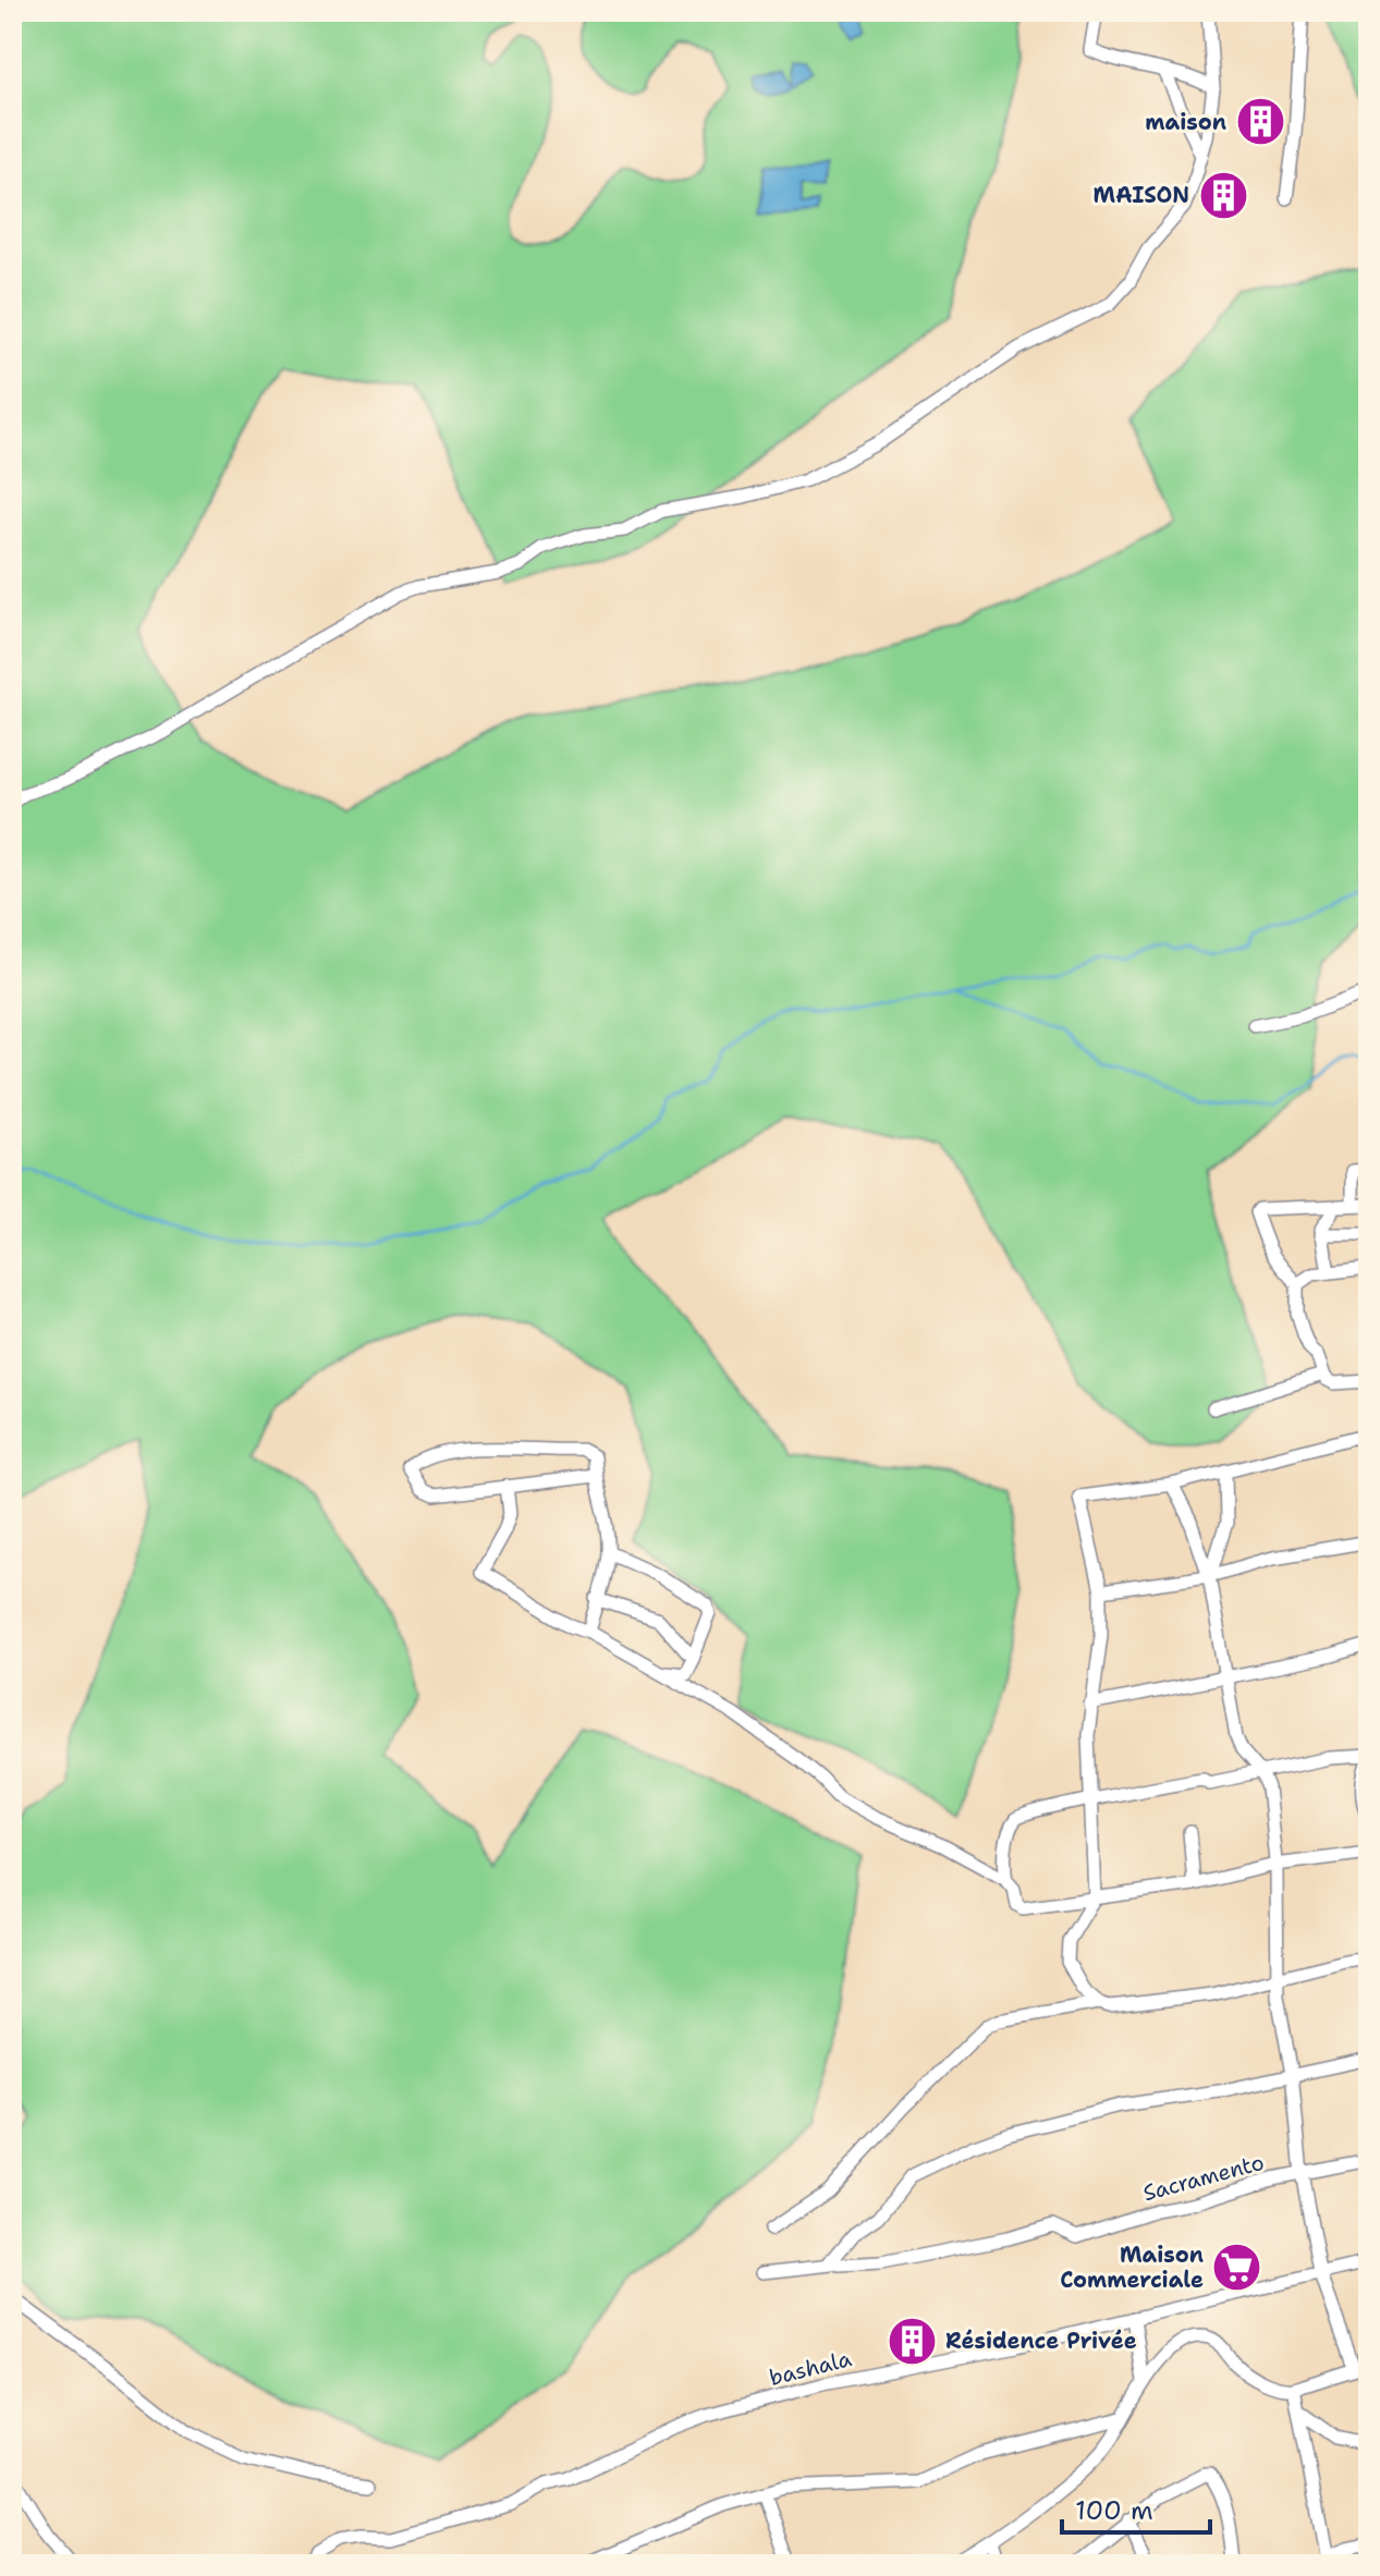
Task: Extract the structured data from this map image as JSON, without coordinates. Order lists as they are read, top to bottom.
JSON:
{
  "streets": {
    "street": ["Sacramento", "bashala"]
  },
  "places": {
    "building": ["maison", "MAISON", "Résidence Privée"],
    "supermarket": ["Maison Commerciale"]
  },
  "scale_bar": "100 m"
}
